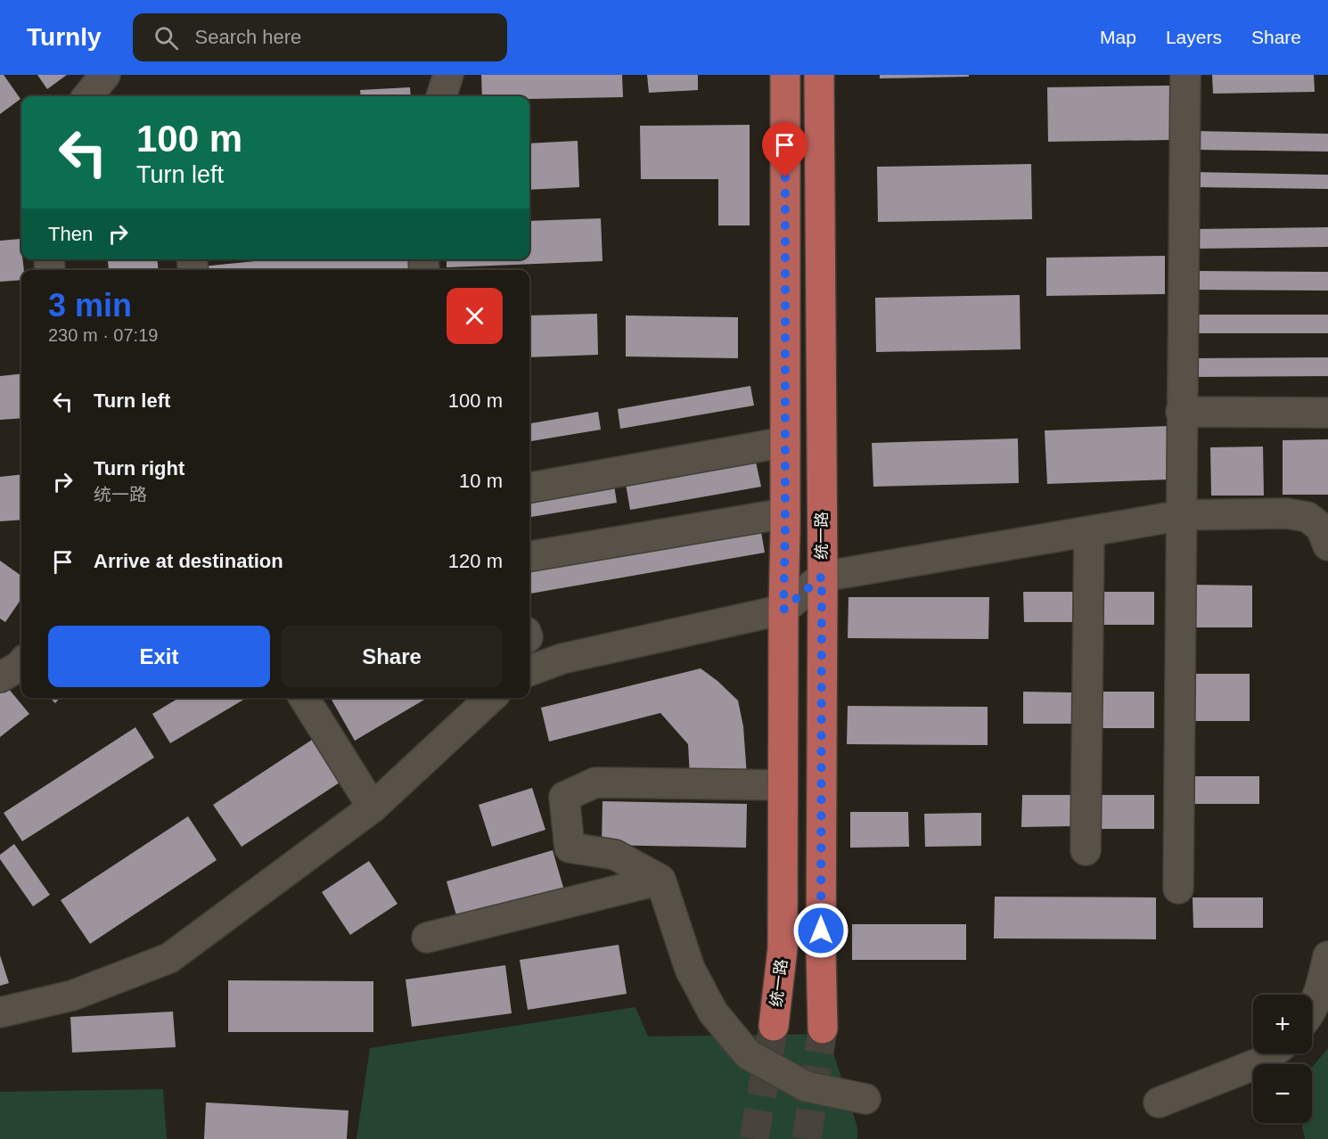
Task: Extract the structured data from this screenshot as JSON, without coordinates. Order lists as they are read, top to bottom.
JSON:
{
  "streets": {
    "main road": ["统一路"]
  },
  "page": {
    "header": "Turnly",
    "search": "Search here",
    "nav": ["Map", "Layers", "Share"],
    "turn": ["100 m", "Turn left"],
    "then": "Then",
    "heading": ["3 min", "230 m · 07:19"],
    "list": [
      {
        "name": "Turn left",
        "value": "100 m"
      },
      {
        "name": "Turn right",
        "note": "统一路",
        "value": "10 m"
      },
      {
        "name": "Arrive at destination",
        "value": "120 m"
      }
    ],
    "buttons": ["Exit", "Share"],
    "map_buttons": ["+", "−"]
  }
}
